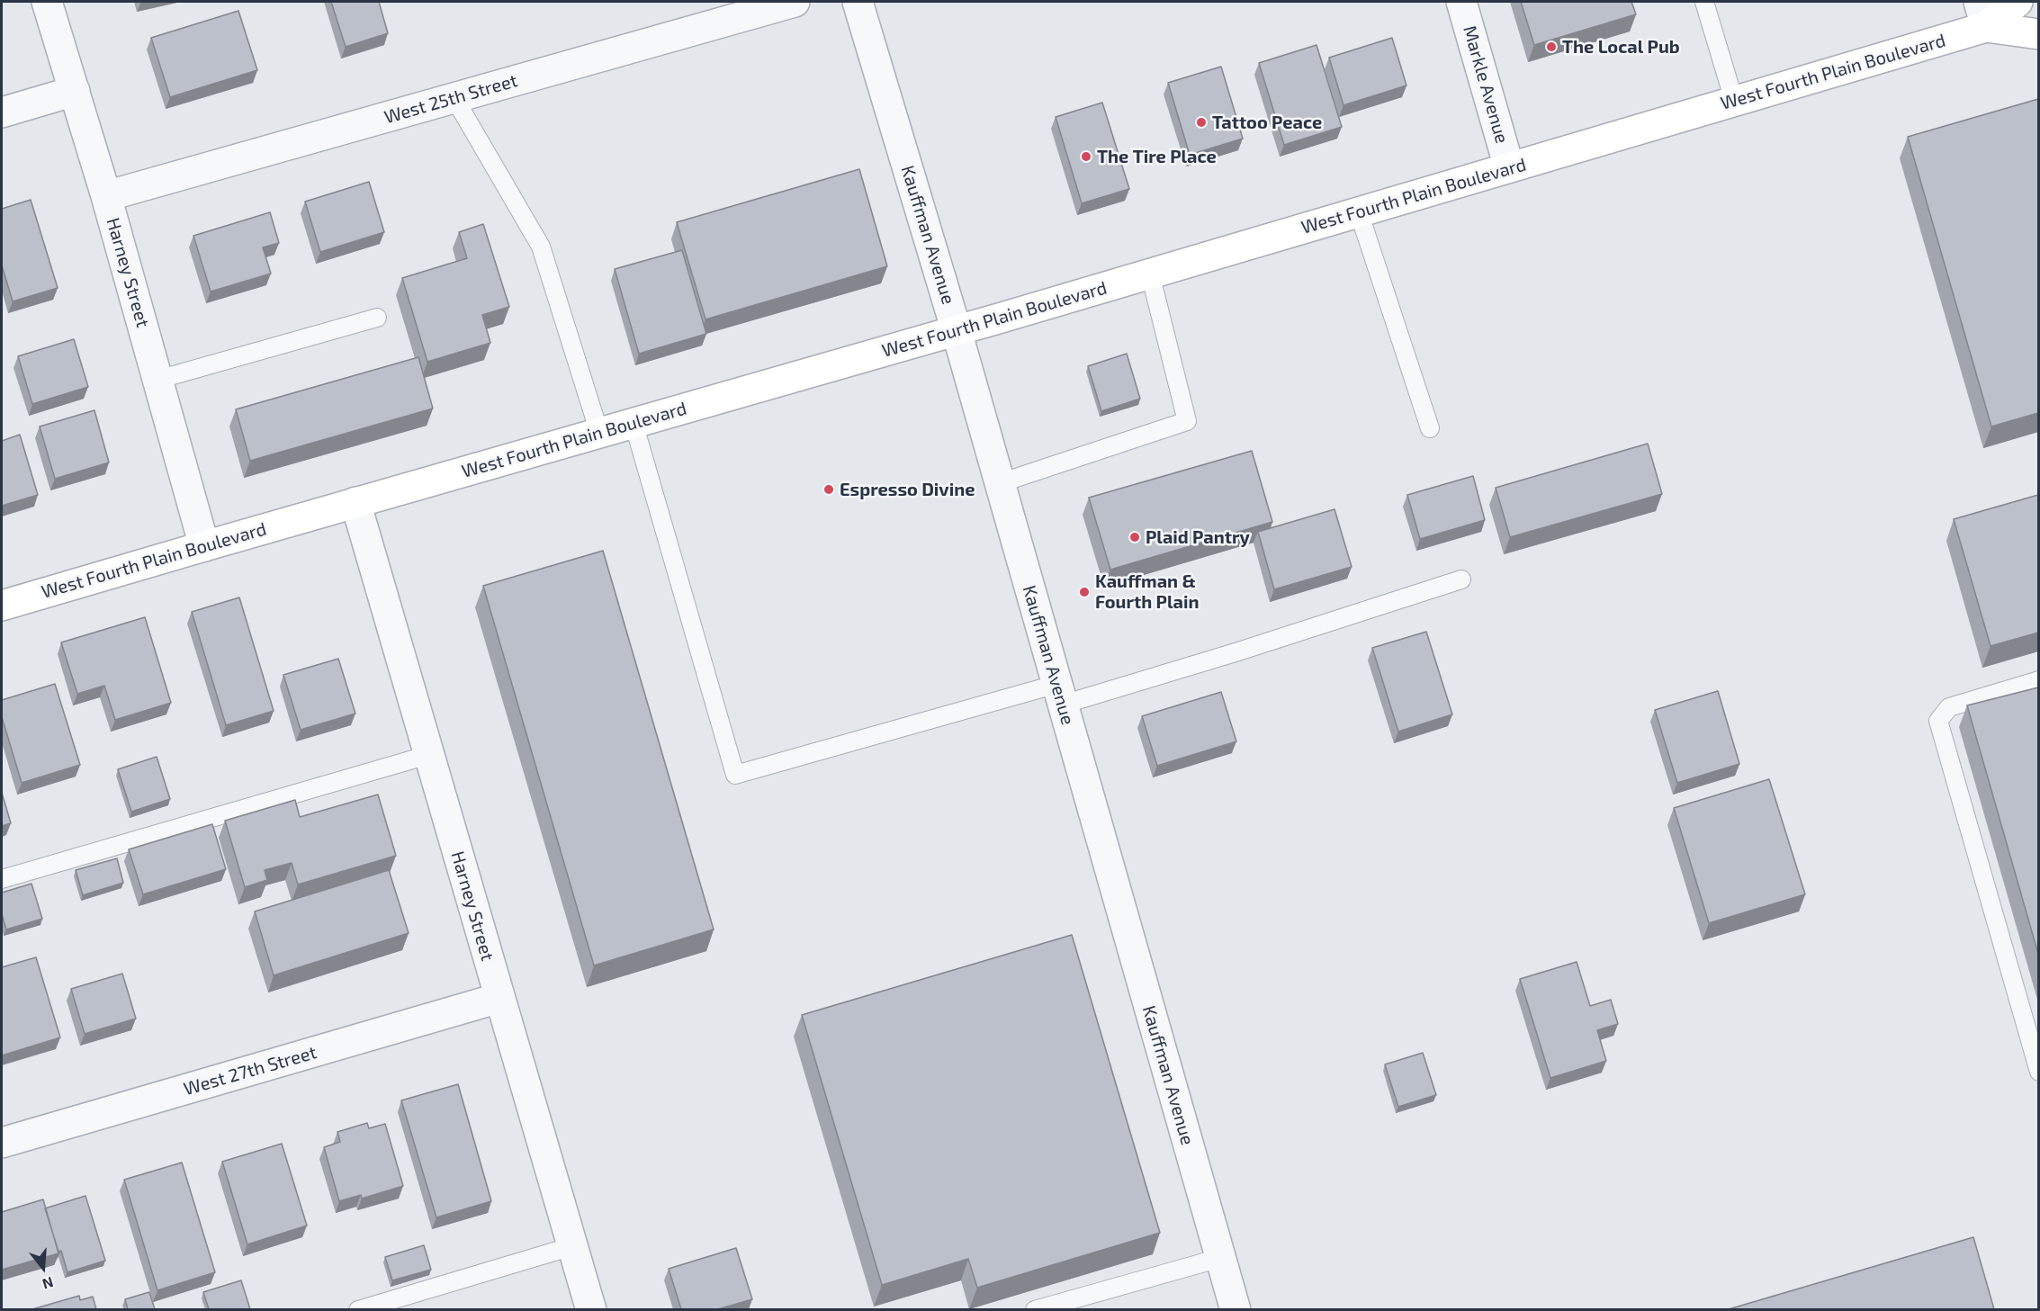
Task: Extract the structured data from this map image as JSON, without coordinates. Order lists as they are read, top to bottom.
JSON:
{
  "streets": {
    "main road": ["West Fourth Plain Boulevard"],
    "street": [
      "Markle Avenue",
      "West 25th Street",
      "Kauffman Avenue",
      "Harney Street",
      "West 27th Street"
    ]
  },
  "crossings": [
    ["West Fourth Plain Boulevard", "Markle Avenue"],
    ["West Fourth Plain Boulevard", "Kauffman Avenue"],
    ["West Fourth Plain Boulevard", "Harney Street"],
    ["West 25th Street", "Harney Street"],
    ["Harney Street", "West 27th Street"]
  ],
  "places": [
    "The Local Pub",
    "Tattoo Peace",
    "The Tire Place",
    "Espresso Divine",
    "Plaid Pantry",
    "Kauffman & Fourth Plain"
  ],
  "north": "bottom"
}
